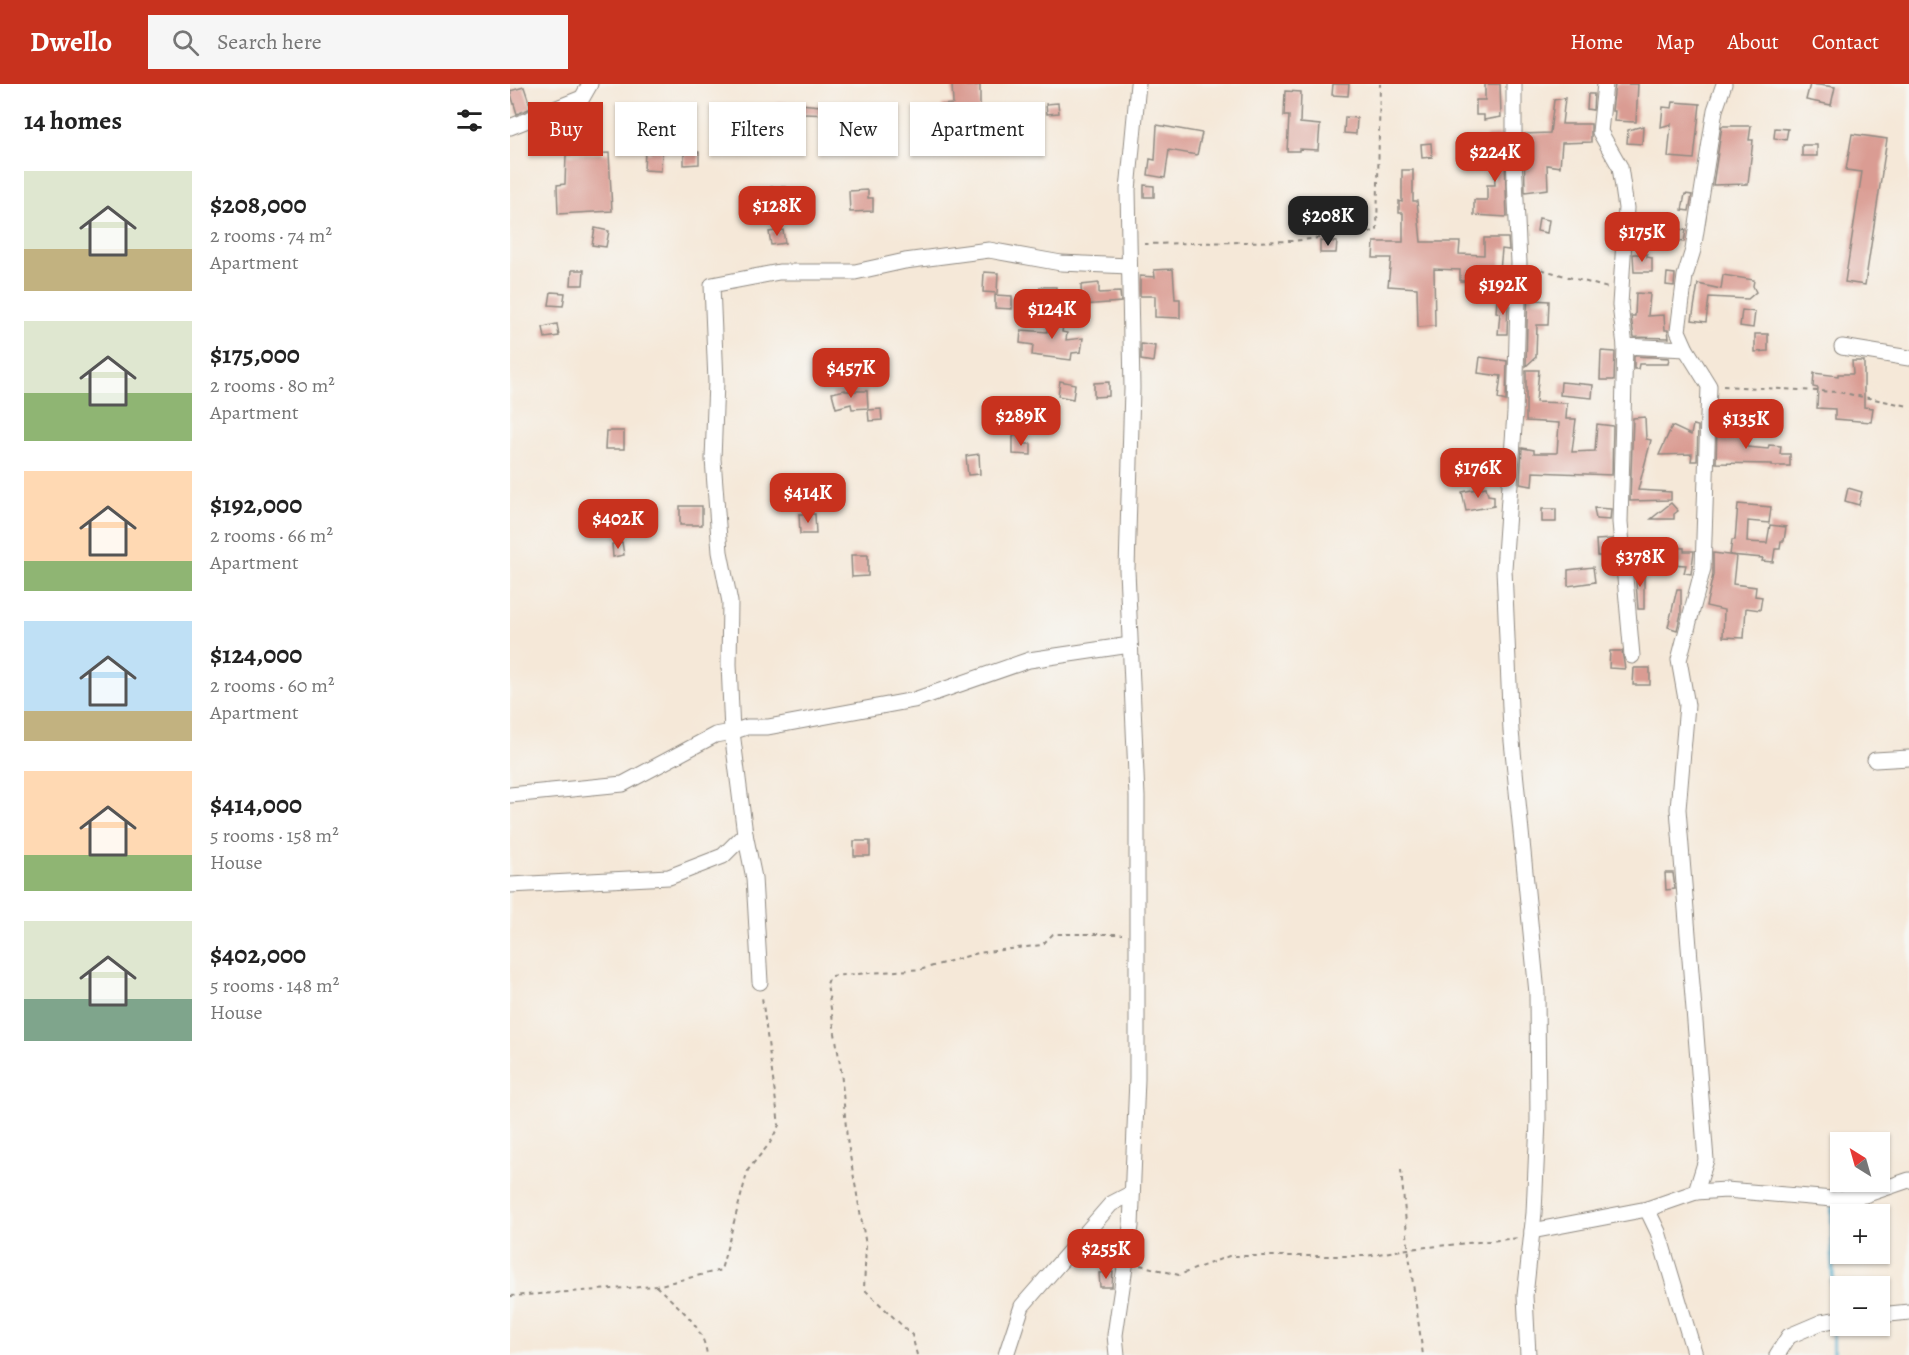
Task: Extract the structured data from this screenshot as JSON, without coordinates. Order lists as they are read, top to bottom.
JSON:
{
  "north": "top left",
  "page": {
    "header": "Dwello",
    "search": "Search here",
    "nav": [
      "Home",
      "Map",
      "About",
      "Contact"
    ],
    "heading": "14 homes",
    "chip": [
      "Buy",
      "Rent",
      "Filters",
      "New",
      "Apartment"
    ],
    "price": [
      "$224K",
      "$128K",
      "$208K",
      "$175K",
      "$192K",
      "$124K",
      "$457K",
      "$289K",
      "$135K",
      "$176K",
      "$414K",
      "$402K",
      "$378K",
      "$255K"
    ],
    "list": [
      {
        "name": "$208,000",
        "note": "2 rooms · 74 m² · Apartment"
      },
      {
        "name": "$175,000",
        "note": "2 rooms · 80 m² · Apartment"
      },
      {
        "name": "$192,000",
        "note": "2 rooms · 66 m² · Apartment"
      },
      {
        "name": "$124,000",
        "note": "2 rooms · 60 m² · Apartment"
      },
      {
        "name": "$414,000",
        "note": "5 rooms · 158 m² · House"
      },
      {
        "name": "$402,000",
        "note": "5 rooms · 148 m² · House"
      }
    ],
    "map_buttons": ["+", "−"]
  }
}
